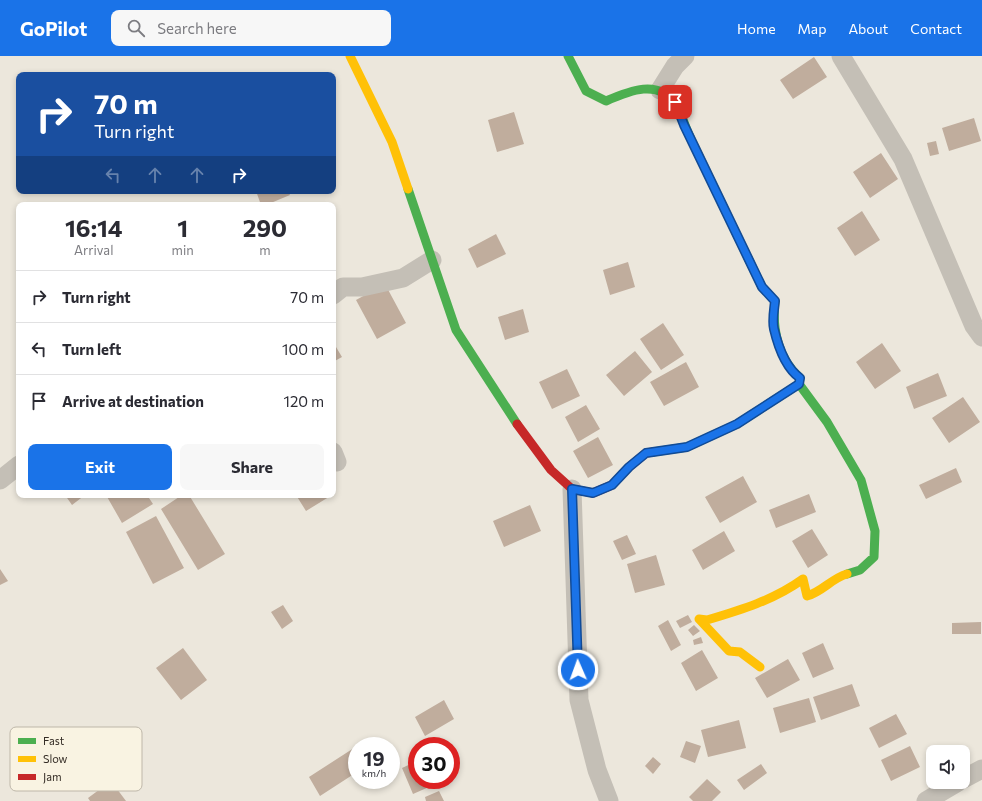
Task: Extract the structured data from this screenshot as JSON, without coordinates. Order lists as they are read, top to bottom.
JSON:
{
  "legend": ["Fast", "Slow", "Jam"],
  "page": {
    "header": "GoPilot",
    "search": "Search here",
    "nav": [
      "Home",
      "Map",
      "About",
      "Contact"
    ],
    "turn": ["70 m", "Turn right"],
    "eta": [
      "16:14",
      "Arrival",
      "1",
      "min",
      "290",
      "m"
    ],
    "list": [
      {
        "name": "Turn right",
        "value": "70 m"
      },
      {
        "name": "Turn left",
        "value": "100 m"
      },
      {
        "name": "Arrive at destination",
        "value": "120 m"
      }
    ],
    "buttons": ["Exit", "Share"],
    "speed": "19 km/h",
    "limit": "30"
  }
}
